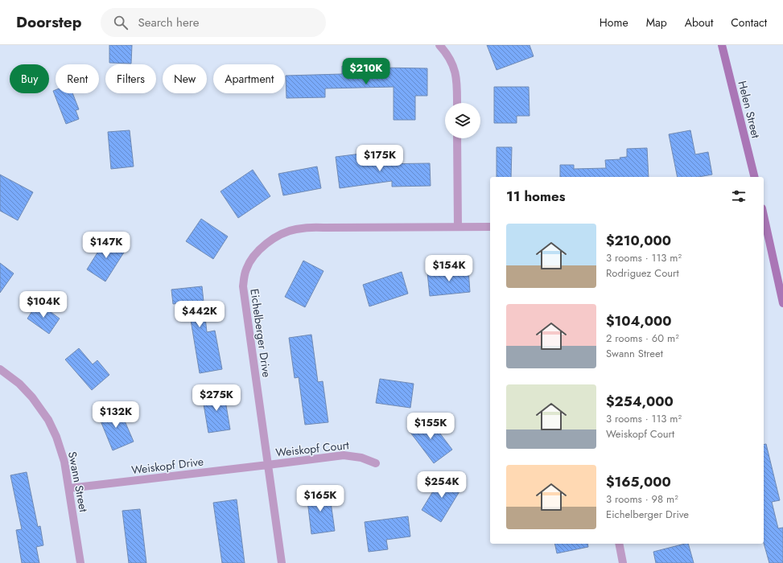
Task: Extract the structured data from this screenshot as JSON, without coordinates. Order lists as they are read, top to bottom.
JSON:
{
  "streets": {
    "street": [
      "Helen Street",
      "Eichelberger Drive",
      "Weiskopf Court",
      "Weiskopf Drive",
      "Swann Street"
    ]
  },
  "crossings": [
    ["Eichelberger Drive", "Weiskopf Court"],
    ["Eichelberger Drive", "Weiskopf Drive"],
    ["Weiskopf Court", "Weiskopf Drive"],
    ["Weiskopf Drive", "Swann Street"]
  ],
  "page": {
    "header": "Doorstep",
    "search": "Search here",
    "nav": [
      "Home",
      "Map",
      "About",
      "Contact"
    ],
    "price": [
      "$210K",
      "$175K",
      "$147K",
      "$154K",
      "$104K",
      "$442K",
      "$275K",
      "$132K",
      "$155K",
      "$254K",
      "$165K"
    ],
    "chip": [
      "Buy",
      "Rent",
      "Filters",
      "New",
      "Apartment"
    ],
    "heading": "11 homes",
    "list": [
      {
        "name": "$210,000",
        "note": "3 rooms · 113 m² · Rodriguez Court"
      },
      {
        "name": "$104,000",
        "note": "2 rooms · 60 m² · Swann Street"
      },
      {
        "name": "$254,000",
        "note": "3 rooms · 113 m² · Weiskopf Court"
      },
      {
        "name": "$165,000",
        "note": "3 rooms · 98 m² · Eichelberger Drive"
      }
    ]
  }
}
